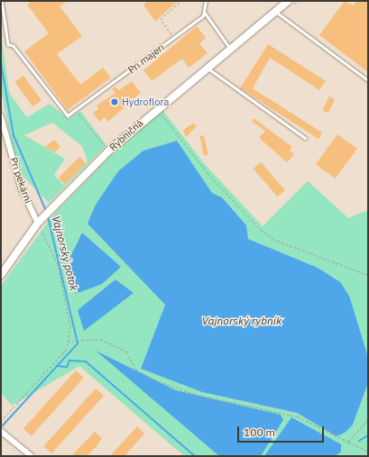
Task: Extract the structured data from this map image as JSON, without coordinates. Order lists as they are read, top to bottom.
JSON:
{
  "streets": {
    "main road": ["Rybničná"],
    "street": ["Pri pekárni"],
    "lane": ["Pri majeri"]
  },
  "crossings": [
    ["Rybničná", "Pri pekárni"]
  ],
  "water": ["Vajnorský potok", "Vajnorský rybník"],
  "places": ["Hydroflora"],
  "scale_bar": "100 m"
}
